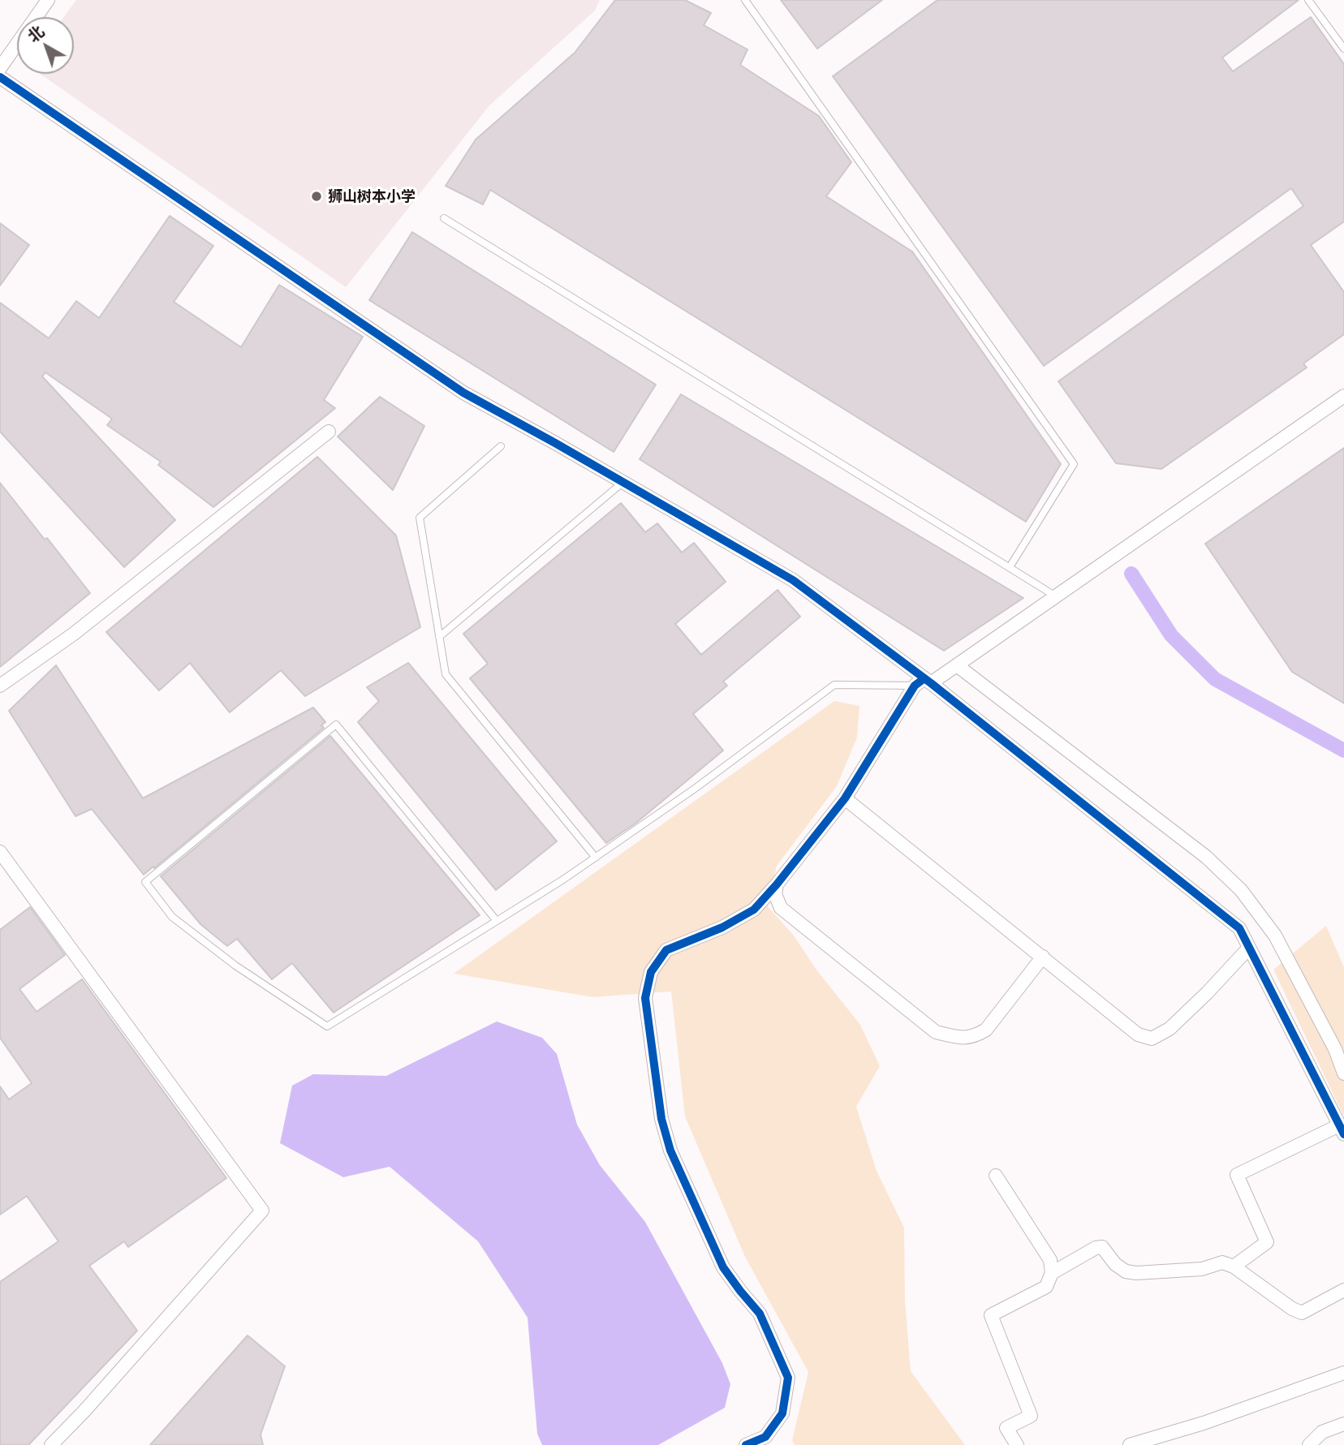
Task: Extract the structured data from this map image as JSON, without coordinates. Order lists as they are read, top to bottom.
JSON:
{
  "places": ["狮山树本小学"],
  "north": "top left"
}
